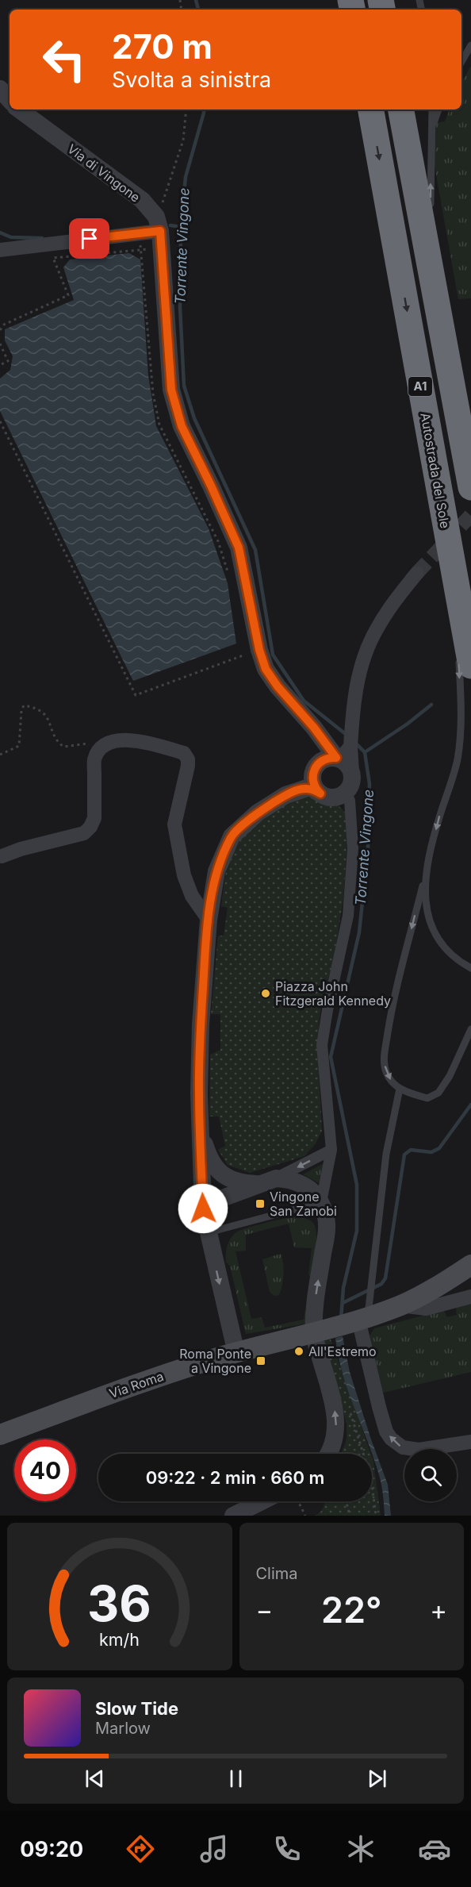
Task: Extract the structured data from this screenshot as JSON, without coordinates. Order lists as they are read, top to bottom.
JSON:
{
  "streets": {
    "highway": ["A1", "Autostrada del Sole"],
    "main road": ["Via Roma"],
    "street": ["Via di Vingone"]
  },
  "water": ["Torrente Vingone"],
  "places": {
    "other": ["Piazza John Fitzgerald Kennedy", "All'Estremo"],
    "transit": ["Vingone San Zanobi", "Roma Ponte a Vingone"]
  },
  "page": {
    "turn": ["270 m", "Svolta a sinistra"],
    "limit": "40",
    "trip": "09:22 · 2 min · 660 m",
    "tile": "Clima",
    "heat": ["−", "22°", "+"],
    "song": ["Slow Tide", "Marlow"],
    "tabs": "09:20",
    "gauge": ["36", "km/h"]
  }
}
